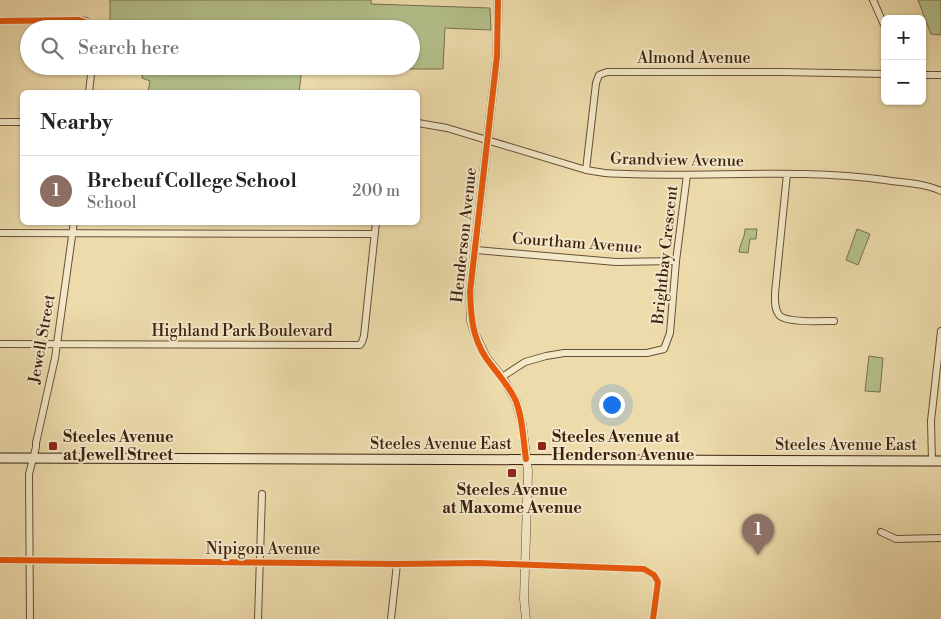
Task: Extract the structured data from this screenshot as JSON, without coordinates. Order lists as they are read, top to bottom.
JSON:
{
  "streets": {
    "main road": ["Steeles Avenue East"],
    "street": [
      "Almond Avenue",
      "Grandview Avenue",
      "Henderson Avenue",
      "Courtham Avenue",
      "Brightbay Crescent",
      "Highland Park Boulevard",
      "Jewell Street",
      "Nipigon Avenue"
    ]
  },
  "crossings": [
    ["Almond Avenue", "Grandview Avenue"],
    ["Grandview Avenue", "Henderson Avenue"],
    ["Grandview Avenue", "Brightbay Crescent"],
    ["Henderson Avenue", "Courtham Avenue"],
    ["Henderson Avenue", "Brightbay Crescent"],
    ["Henderson Avenue", "Steeles Avenue East"],
    ["Henderson Avenue", "Nipigon Avenue"],
    ["Courtham Avenue", "Brightbay Crescent"],
    ["Highland Park Boulevard", "Jewell Street"],
    ["Jewell Street", "Steeles Avenue East"],
    ["Jewell Street", "Nipigon Avenue"]
  ],
  "places": {
    "transit": ["Steeles Avenue at Jewell Street", "Steeles Avenue at Henderson Avenue", "Steeles Avenue at Maxome Avenue"]
  },
  "page": {
    "map_buttons": ["+", "−"],
    "search": "Search here",
    "heading": "Nearby",
    "list": [
      {
        "mark": "1",
        "name": "Brebeuf College School",
        "note": "School",
        "value": "200 m"
      }
    ],
    "pins": "1"
  }
}
